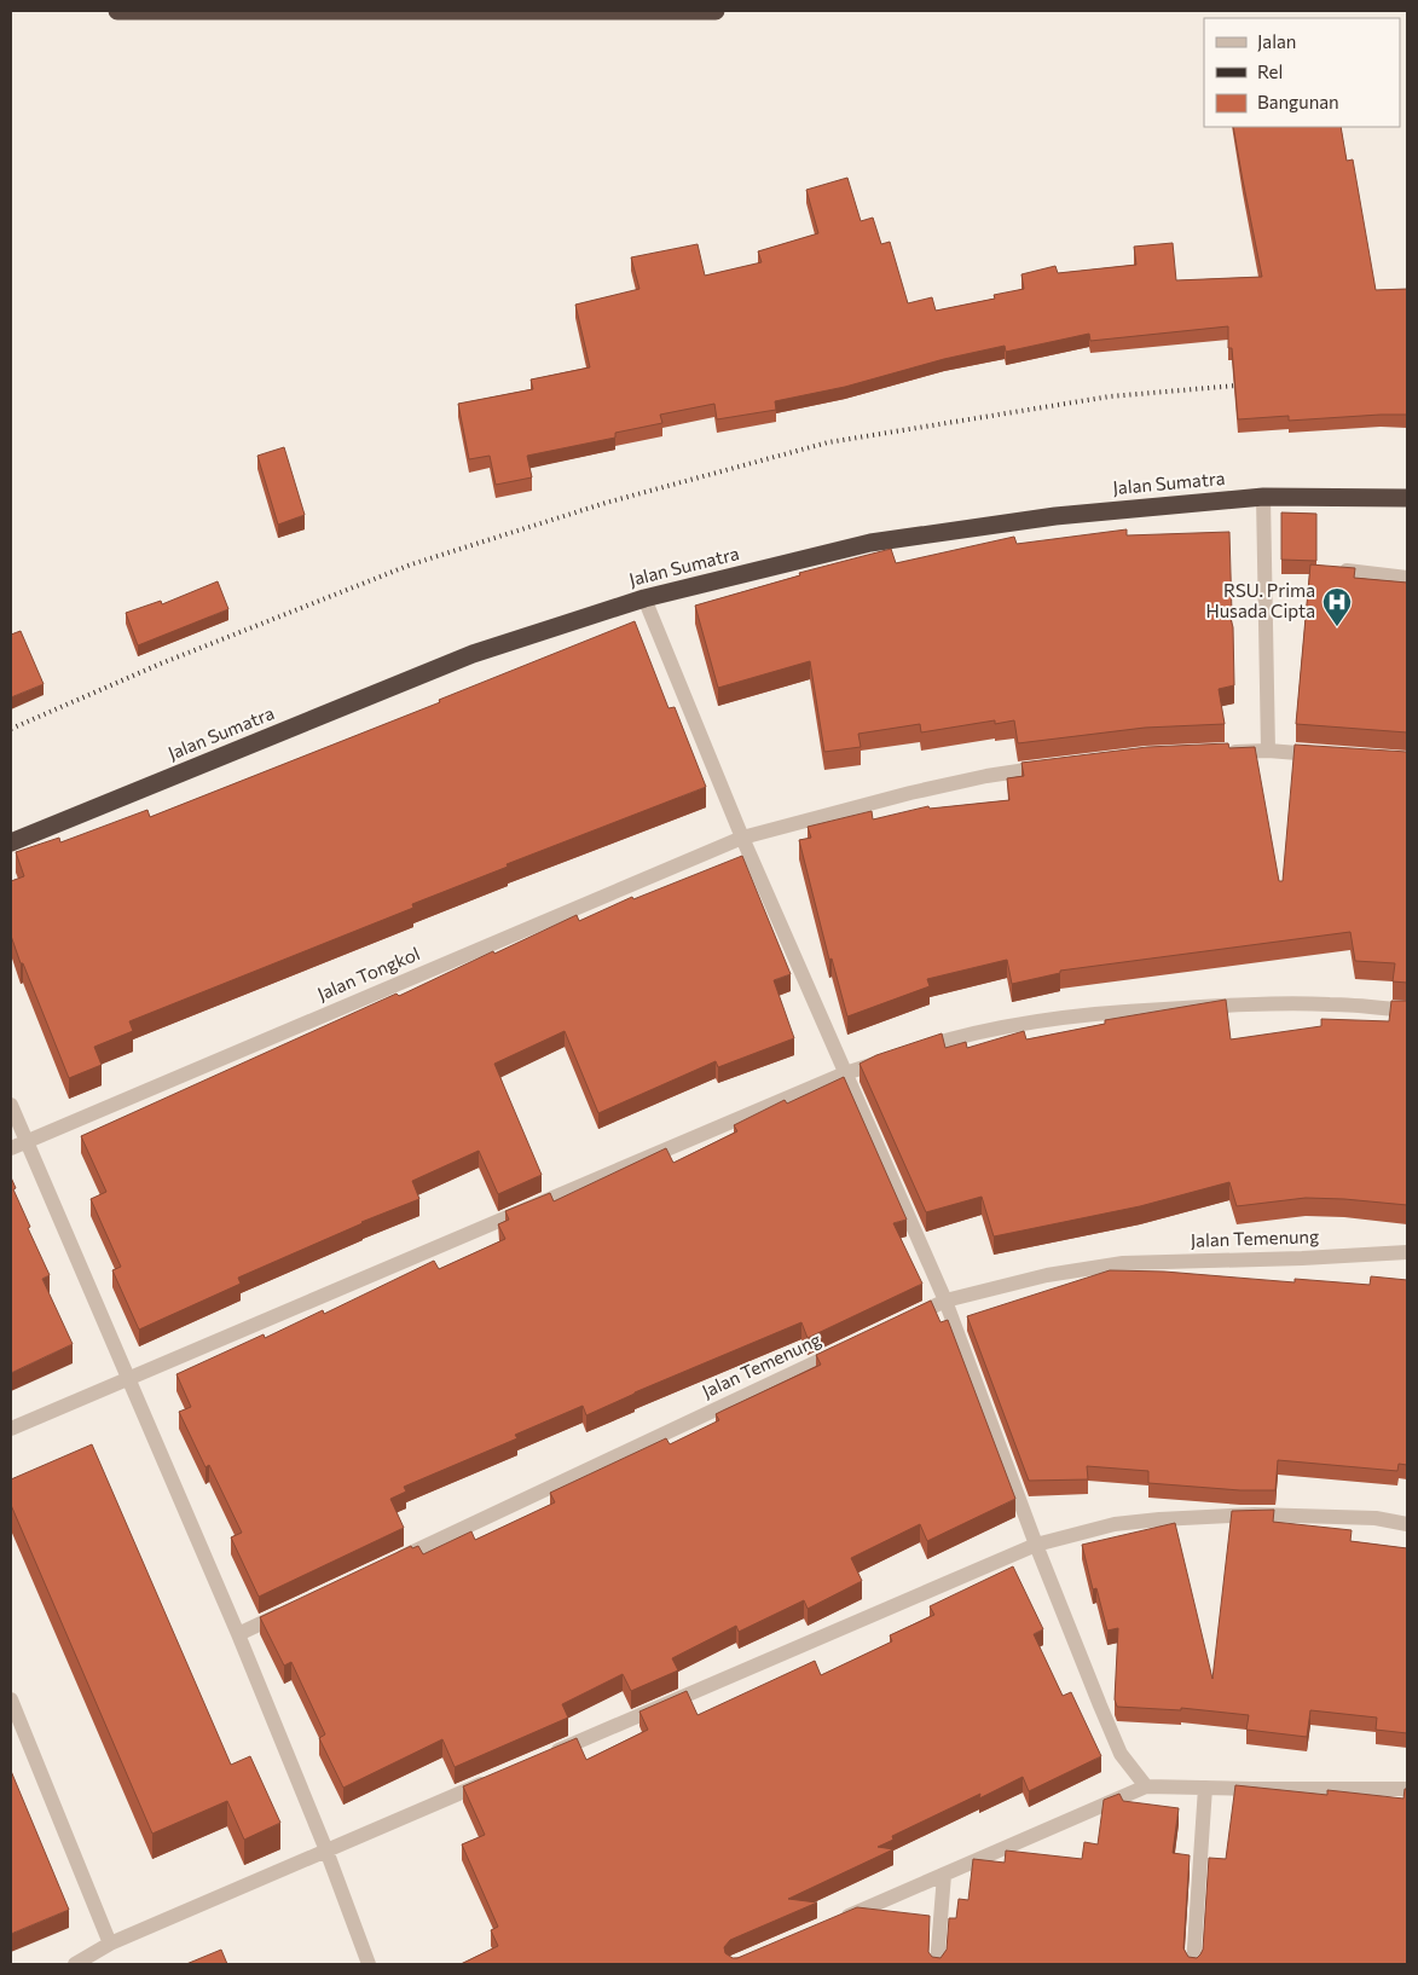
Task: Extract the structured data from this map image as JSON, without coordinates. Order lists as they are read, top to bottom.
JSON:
{
  "streets": {
    "highway": ["Jalan Sumatra"],
    "street": ["Jalan Tongkol", "Jalan Temenung"]
  },
  "places": {
    "hospital": ["RSU. Prima Husada Cipta"]
  },
  "legend": ["Jalan", "Rel", "Bangunan"]
}
